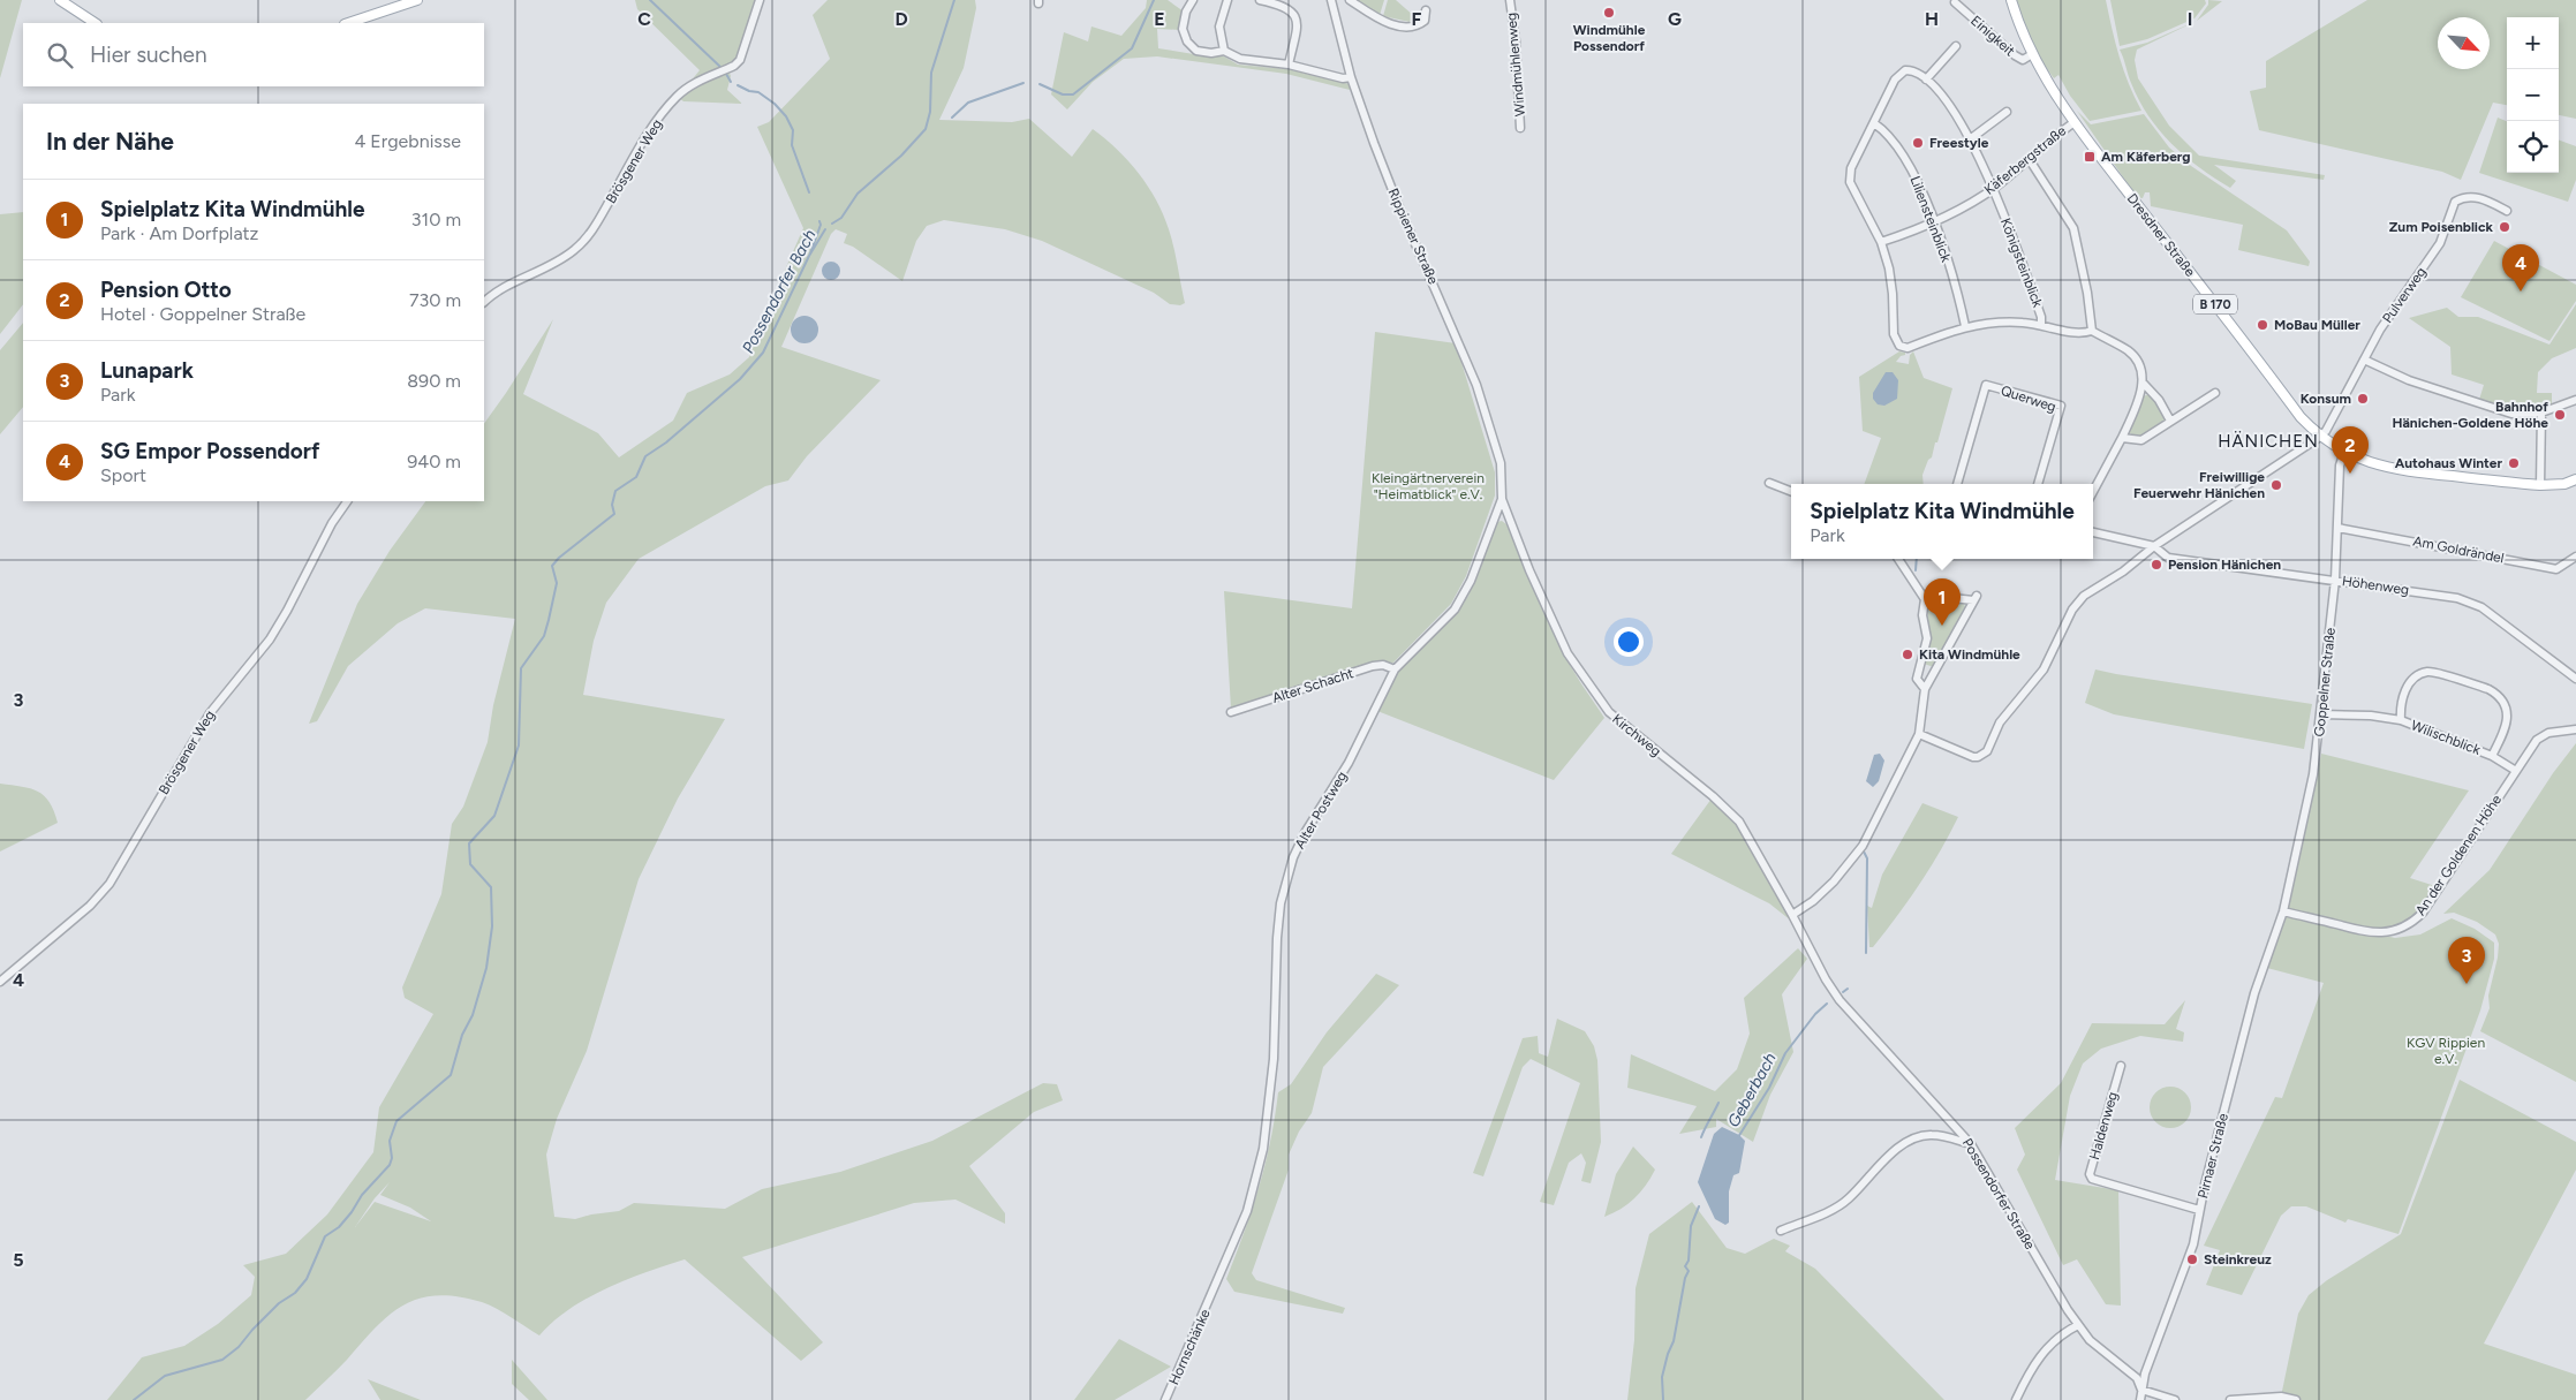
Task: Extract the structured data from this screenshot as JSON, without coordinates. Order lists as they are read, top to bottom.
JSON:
{
  "streets": {
    "main road": ["Dresdner Straße", "B 170"],
    "street": [
      "Einigkeit",
      "Windmühlenweg",
      "Käferbergstraße",
      "Brösgener Weg",
      "Liliensteinblick",
      "Rippiener Straße",
      "Königsteinblick",
      "Pulverweg",
      "Querweg",
      "Am Goldrändel",
      "Höhenweg",
      "Goppelner Straße",
      "Alter Schacht",
      "Kirchweg",
      "Wilischblick",
      "Alter Postweg",
      "An der Goldenen Höhe",
      "Haldenweg",
      "Pirnaer Straße",
      "Possendorfer Straße",
      "Hornschänke"
    ]
  },
  "crossings": [
    ["Einigkeit", "Dresdner Straße"],
    ["Käferbergstraße", "Liliensteinblick"],
    ["Käferbergstraße", "Dresdner Straße"],
    ["Käferbergstraße", "Königsteinblick"],
    ["Dresdner Straße", "Pulverweg"],
    ["Dresdner Straße", "Goppelner Straße"],
    ["Rippiener Straße", "Kirchweg"],
    ["Rippiener Straße", "Alter Postweg"],
    ["Am Goldrändel", "Goppelner Straße"],
    ["Höhenweg", "Goppelner Straße"],
    ["Goppelner Straße", "Wilischblick"],
    ["Goppelner Straße", "An der Goldenen Höhe"],
    ["Goppelner Straße", "Pirnaer Straße"],
    ["Alter Schacht", "Alter Postweg"],
    ["Kirchweg", "Alter Postweg"],
    ["Kirchweg", "Possendorfer Straße"],
    ["Wilischblick", "An der Goldenen Höhe"],
    ["Alter Postweg", "Hornschänke"],
    ["An der Goldenen Höhe", "Pirnaer Straße"],
    ["Haldenweg", "Pirnaer Straße"],
    ["Pirnaer Straße", "Possendorfer Straße"]
  ],
  "districts": ["HÄNICHEN"],
  "water": ["Possendorfer Bach", "Geberbach"],
  "parks": ["Kleingärtnerverein \"Heimatblick\" e.V.", "KGV Rippien e.V."],
  "places": {
    "other": [
      "Windmühle Possendorf",
      "Freestyle",
      "Zum Poisenblick",
      "MoBau Müller",
      "Konsum",
      "Bahnhof Hänichen-Goldene Höhe",
      "Autohaus Winter",
      "Freiwillige Feuerwehr Hänichen",
      "Pension Hänichen",
      "Kita Windmühle",
      "Steinkreuz"
    ],
    "transit": ["Am Käferberg"]
  },
  "north": "bottom right",
  "page": {
    "map_buttons": ["+", "−"],
    "search": "Hier suchen",
    "heading": ["In der Nähe", "4 Ergebnisse"],
    "list": [
      {
        "mark": "1",
        "name": "Spielplatz Kita Windmühle",
        "note": "Park · Am Dorfplatz",
        "value": "310 m"
      },
      {
        "mark": "2",
        "name": "Pension Otto",
        "note": "Hotel · Goppelner Straße",
        "value": "730 m"
      },
      {
        "mark": "3",
        "name": "Lunapark",
        "note": "Park",
        "value": "890 m"
      },
      {
        "mark": "4",
        "name": "SG Empor Possendorf",
        "note": "Sport",
        "value": "940 m"
      }
    ],
    "pins": [
      "4",
      "2",
      "1",
      "3"
    ],
    "popup": ["Spielplatz Kita Windmühle", "Park"]
  },
  "grid": {
    "columns": [
      "C",
      "D",
      "E",
      "F",
      "G",
      "H",
      "I"
    ],
    "rows": ["3", "4", "5"]
  }
}
